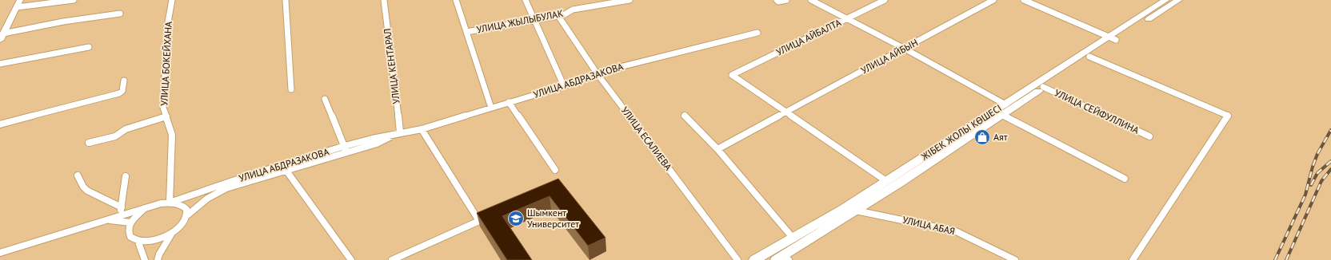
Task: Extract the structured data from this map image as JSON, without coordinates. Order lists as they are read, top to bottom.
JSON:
{
  "streets": {
    "main road": ["ЖІБЕК ЖОЛЫ КӨШЕСІ"],
    "street": [
      "УЛИЦА ЖЫЛЫБУЛАК",
      "УЛИЦА АЙБАЛТА",
      "УЛИЦА АЙБЫН",
      "УЛИЦА БОКЕЙХАНА",
      "УЛИЦА КЕНТАРАЛ",
      "УЛИЦА АБДРАЗАКОВА",
      "УЛИЦА СЕЙФУЛЛИНА",
      "УЛИЦА ЕСАЛИЕВА",
      "УЛИЦА АБАЯ"
    ]
  },
  "crossings": [
    ["УЛИЦА ЖЫЛЫБУЛАК", "УЛИЦА ЕСАЛИЕВА"],
    ["УЛИЦА АЙБАЛТА", "УЛИЦА АЙБЫН"],
    ["УЛИЦА БОКЕЙХАНА", "УЛИЦА АБДРАЗАКОВА"],
    ["УЛИЦА КЕНТАРАЛ", "УЛИЦА АБДРАЗАКОВА"],
    ["УЛИЦА АБДРАЗАКОВА", "УЛИЦА ЕСАЛИЕВА"],
    ["УЛИЦА СЕЙФУЛЛИНА", "ЖІБЕК ЖОЛЫ КӨШЕСІ"],
    ["ЖІБЕК ЖОЛЫ КӨШЕСІ", "УЛИЦА АБАЯ"]
  ],
  "places": {
    "shop": ["Аят"],
    "school or university": ["Шымкент Университет"]
  }
}
